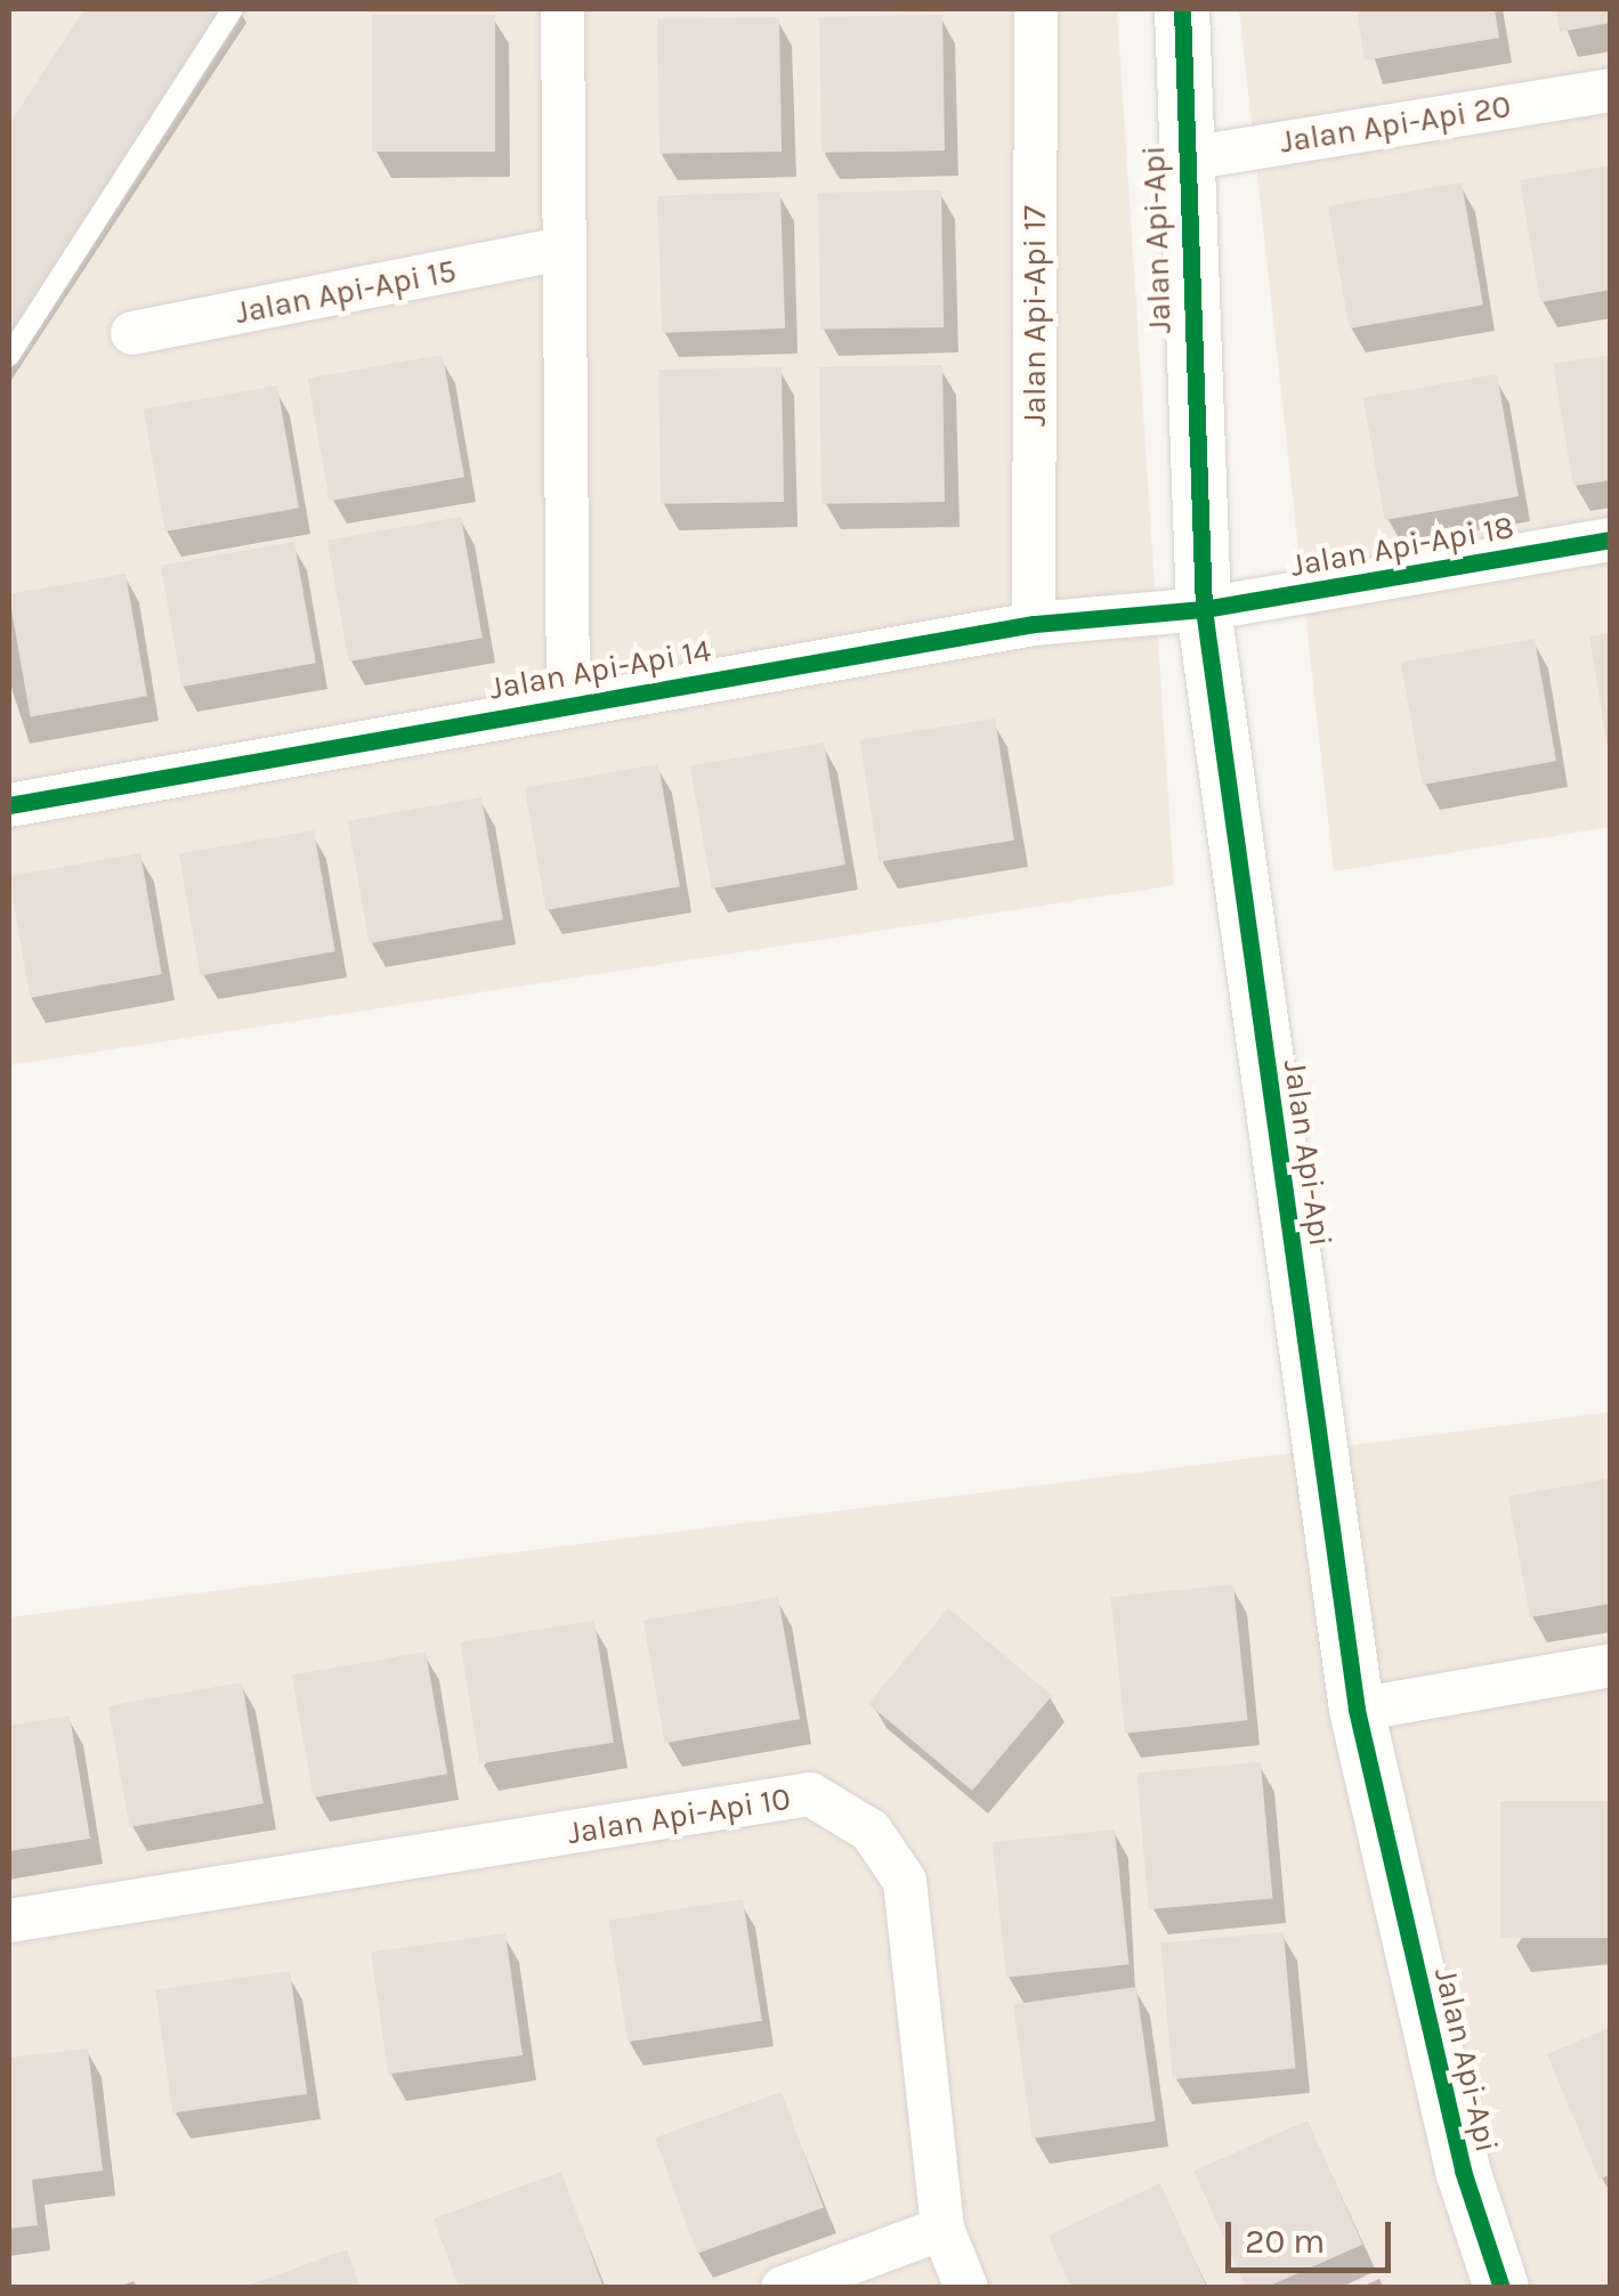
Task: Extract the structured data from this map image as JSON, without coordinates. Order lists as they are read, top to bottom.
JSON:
{
  "streets": {
    "street": [
      "Jalan Api-Api 20",
      "Jalan Api-Api",
      "Jalan Api-Api 15",
      "Jalan Api-Api 17",
      "Jalan Api-Api 18",
      "Jalan Api-Api 14",
      "Jalan Api-Api 10"
    ]
  },
  "crossings": [
    ["Jalan Api-Api 20", "Jalan Api-Api"],
    ["Jalan Api-Api", "Jalan Api-Api 18"],
    ["Jalan Api-Api", "Jalan Api-Api 14"],
    ["Jalan Api-Api 17", "Jalan Api-Api 14"],
    ["Jalan Api-Api 18", "Jalan Api-Api 14"]
  ],
  "scale_bar": "20 m"
}
